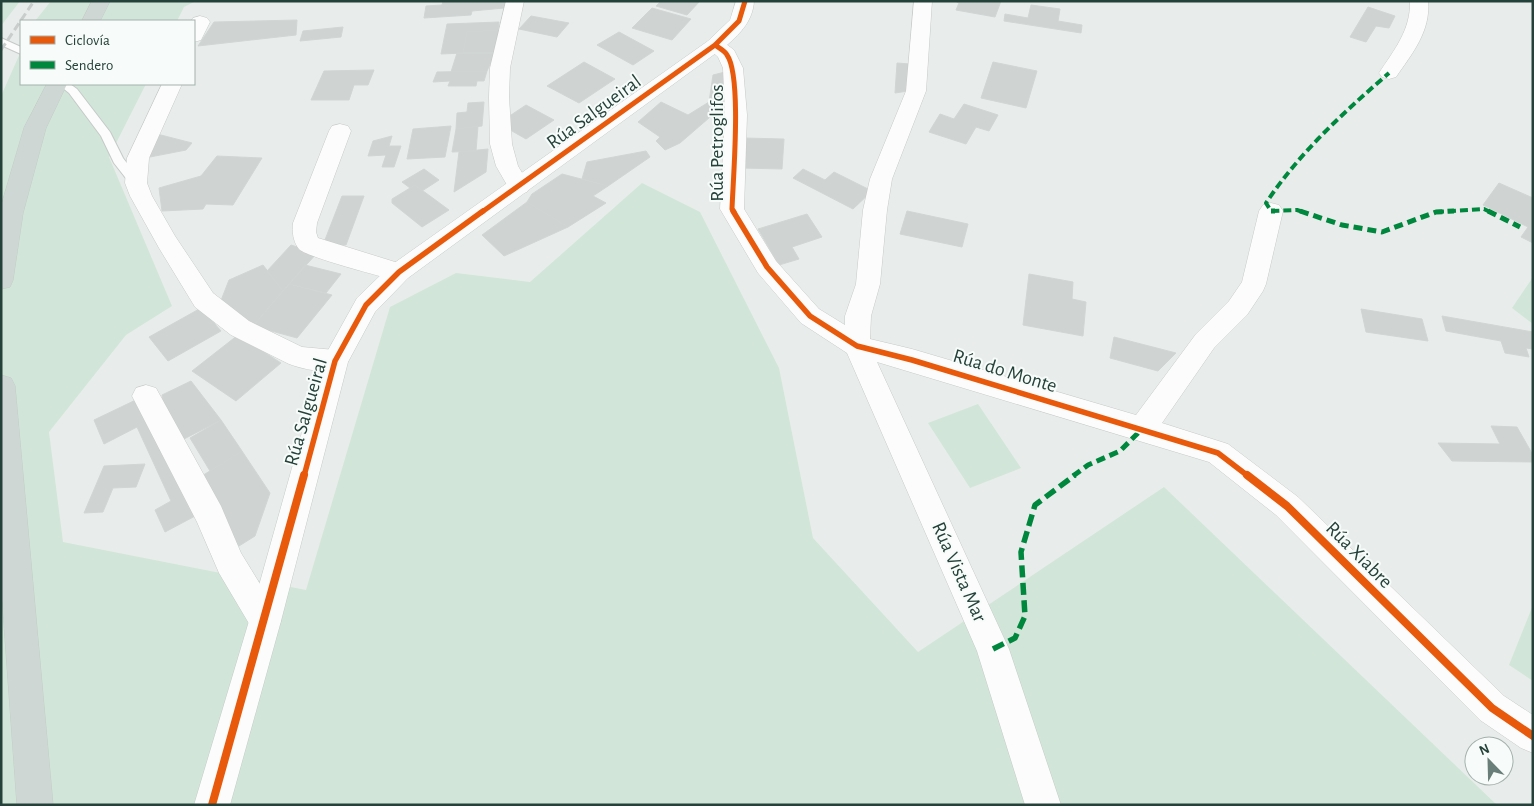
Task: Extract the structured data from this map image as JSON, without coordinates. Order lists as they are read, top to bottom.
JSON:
{
  "streets": {
    "street": [
      "Rúa Salgueiral",
      "Rúa Petroglifos",
      "Rúa do Monte",
      "Rúa Xiabre",
      "Rúa Vista Mar"
    ]
  },
  "crossings": [
    ["Rúa Salgueiral", "Rúa Petroglifos"],
    ["Rúa Petroglifos", "Rúa do Monte"],
    ["Rúa Petroglifos", "Rúa Vista Mar"],
    ["Rúa do Monte", "Rúa Xiabre"],
    ["Rúa do Monte", "Rúa Vista Mar"]
  ],
  "legend": ["Ciclovía", "Sendero"],
  "north": "top left"
}
